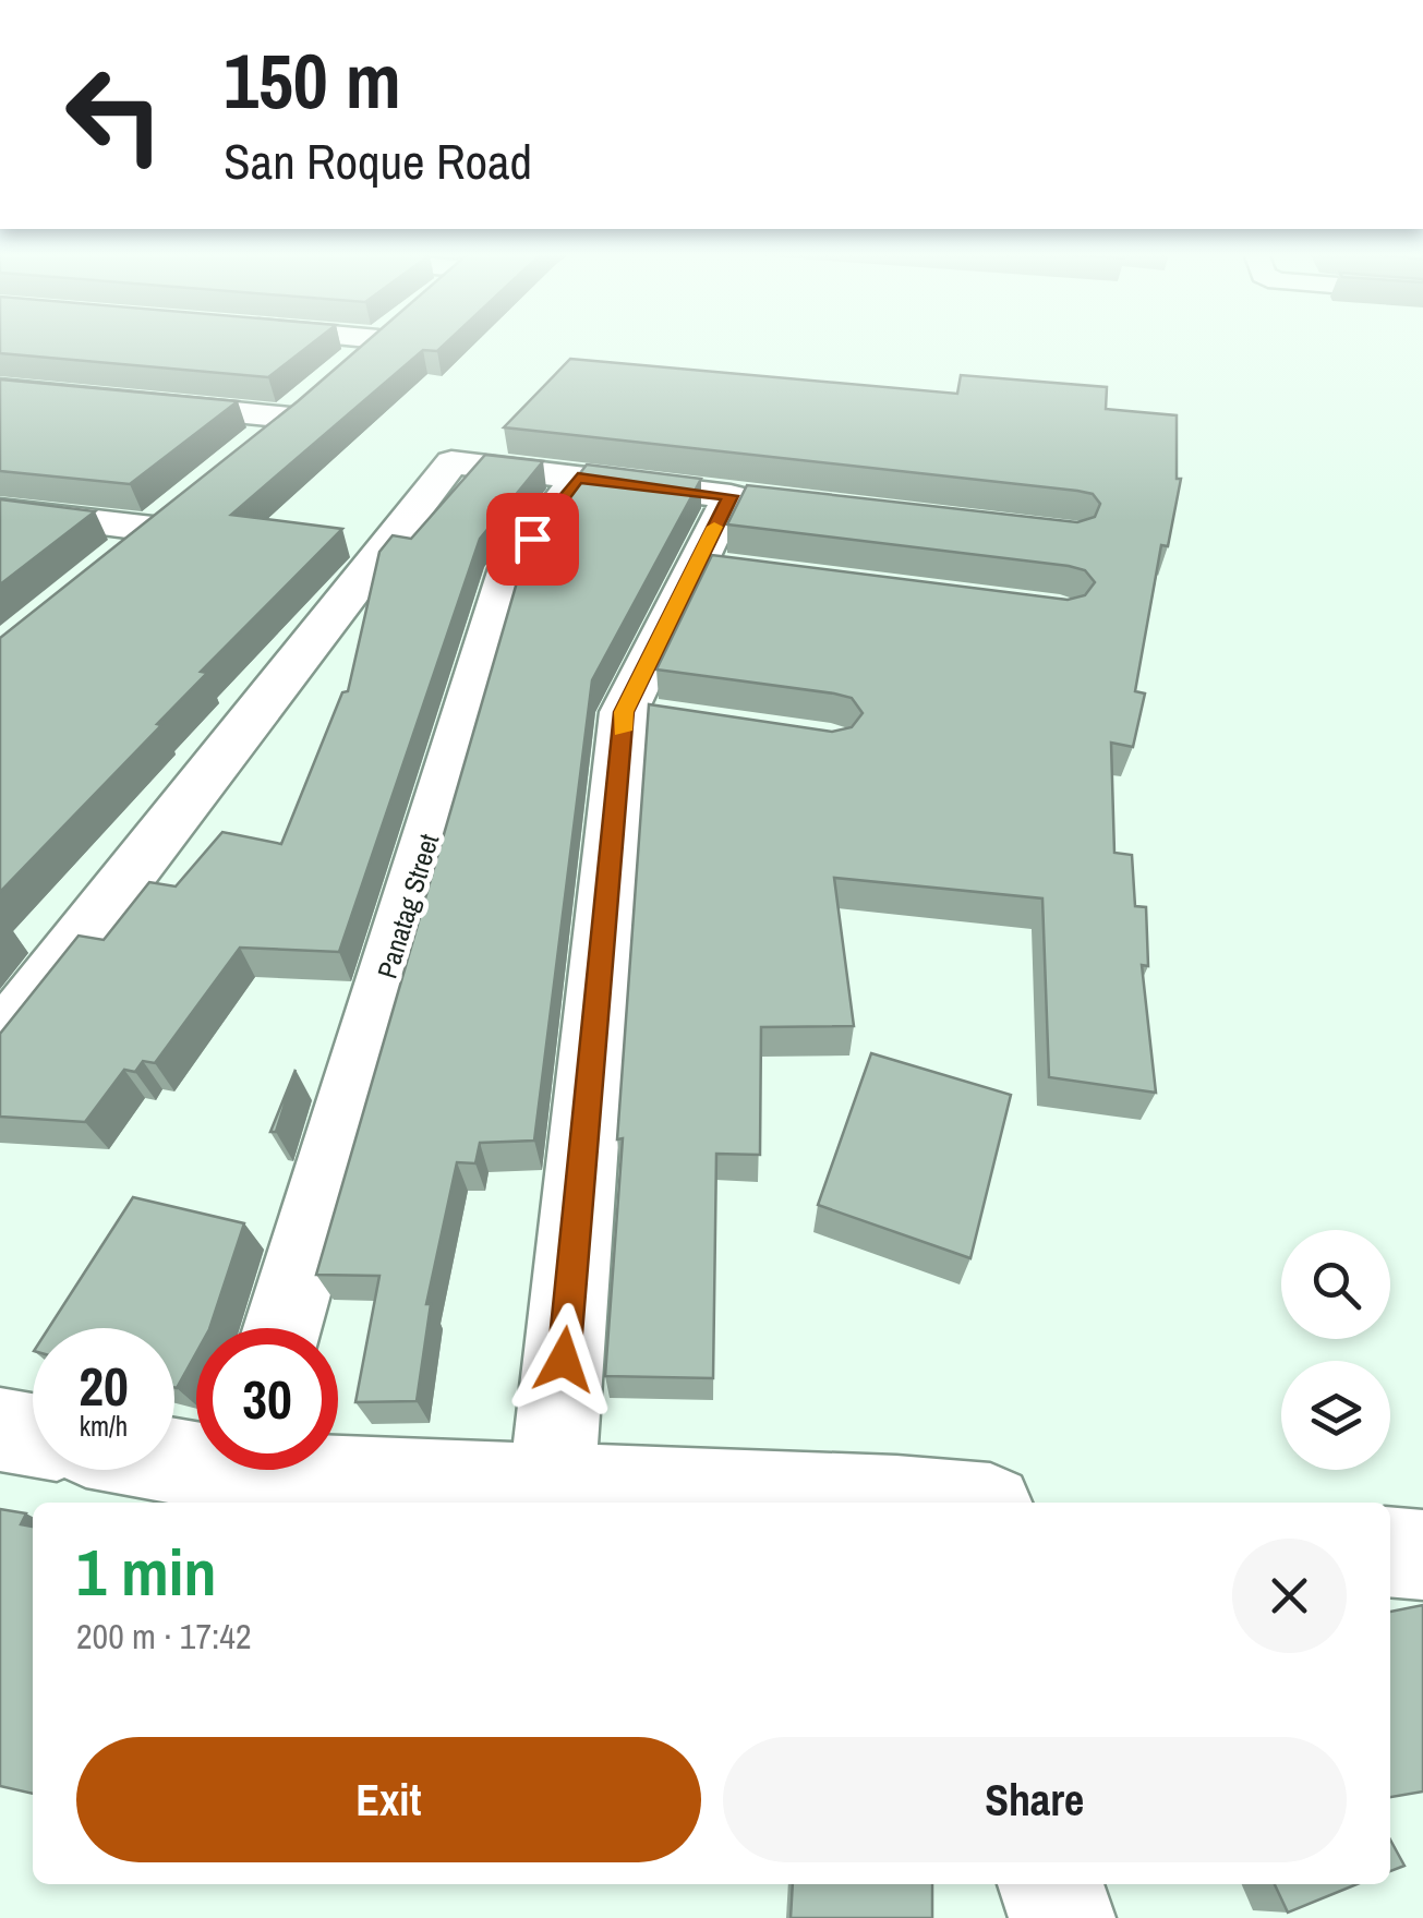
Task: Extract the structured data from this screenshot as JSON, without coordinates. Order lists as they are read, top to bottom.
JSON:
{
  "streets": {
    "street": ["Panatag Street"]
  },
  "page": {
    "turn": ["150 m", "San Roque Road"],
    "speed": "20 km/h",
    "limit": "30",
    "heading": ["1 min", "200 m · 17:42"],
    "buttons": ["Exit", "Share"]
  }
}
